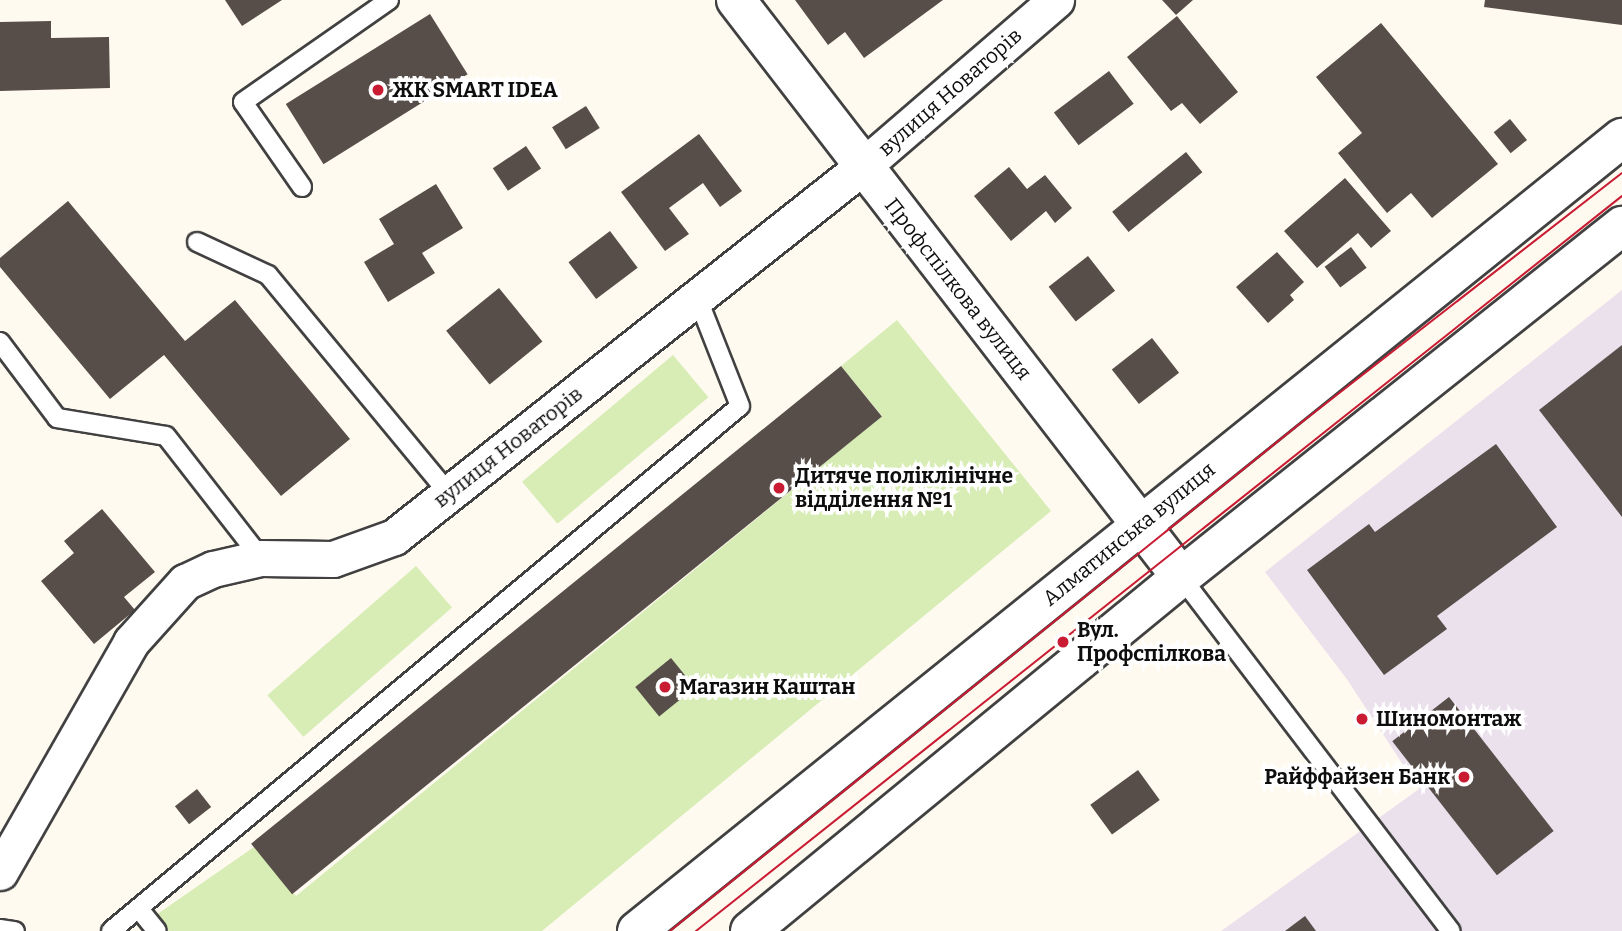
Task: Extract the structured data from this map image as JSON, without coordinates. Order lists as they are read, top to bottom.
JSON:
{
  "streets": {
    "street": ["вулиця Новаторів", "Профспілкова вулиця", "Алматинська вулиця"]
  },
  "crossings": [
    ["вулиця Новаторів", "Профспілкова вулиця"],
    ["Профспілкова вулиця", "Алматинська вулиця"]
  ],
  "places": [
    "ЖК SMART IDEA",
    "Дитяче поліклінічне відділення №1",
    "Вул. Профспілкова",
    "Магазин Каштан",
    "Шиномонтаж",
    "Райффайзен Банк"
  ]
}
